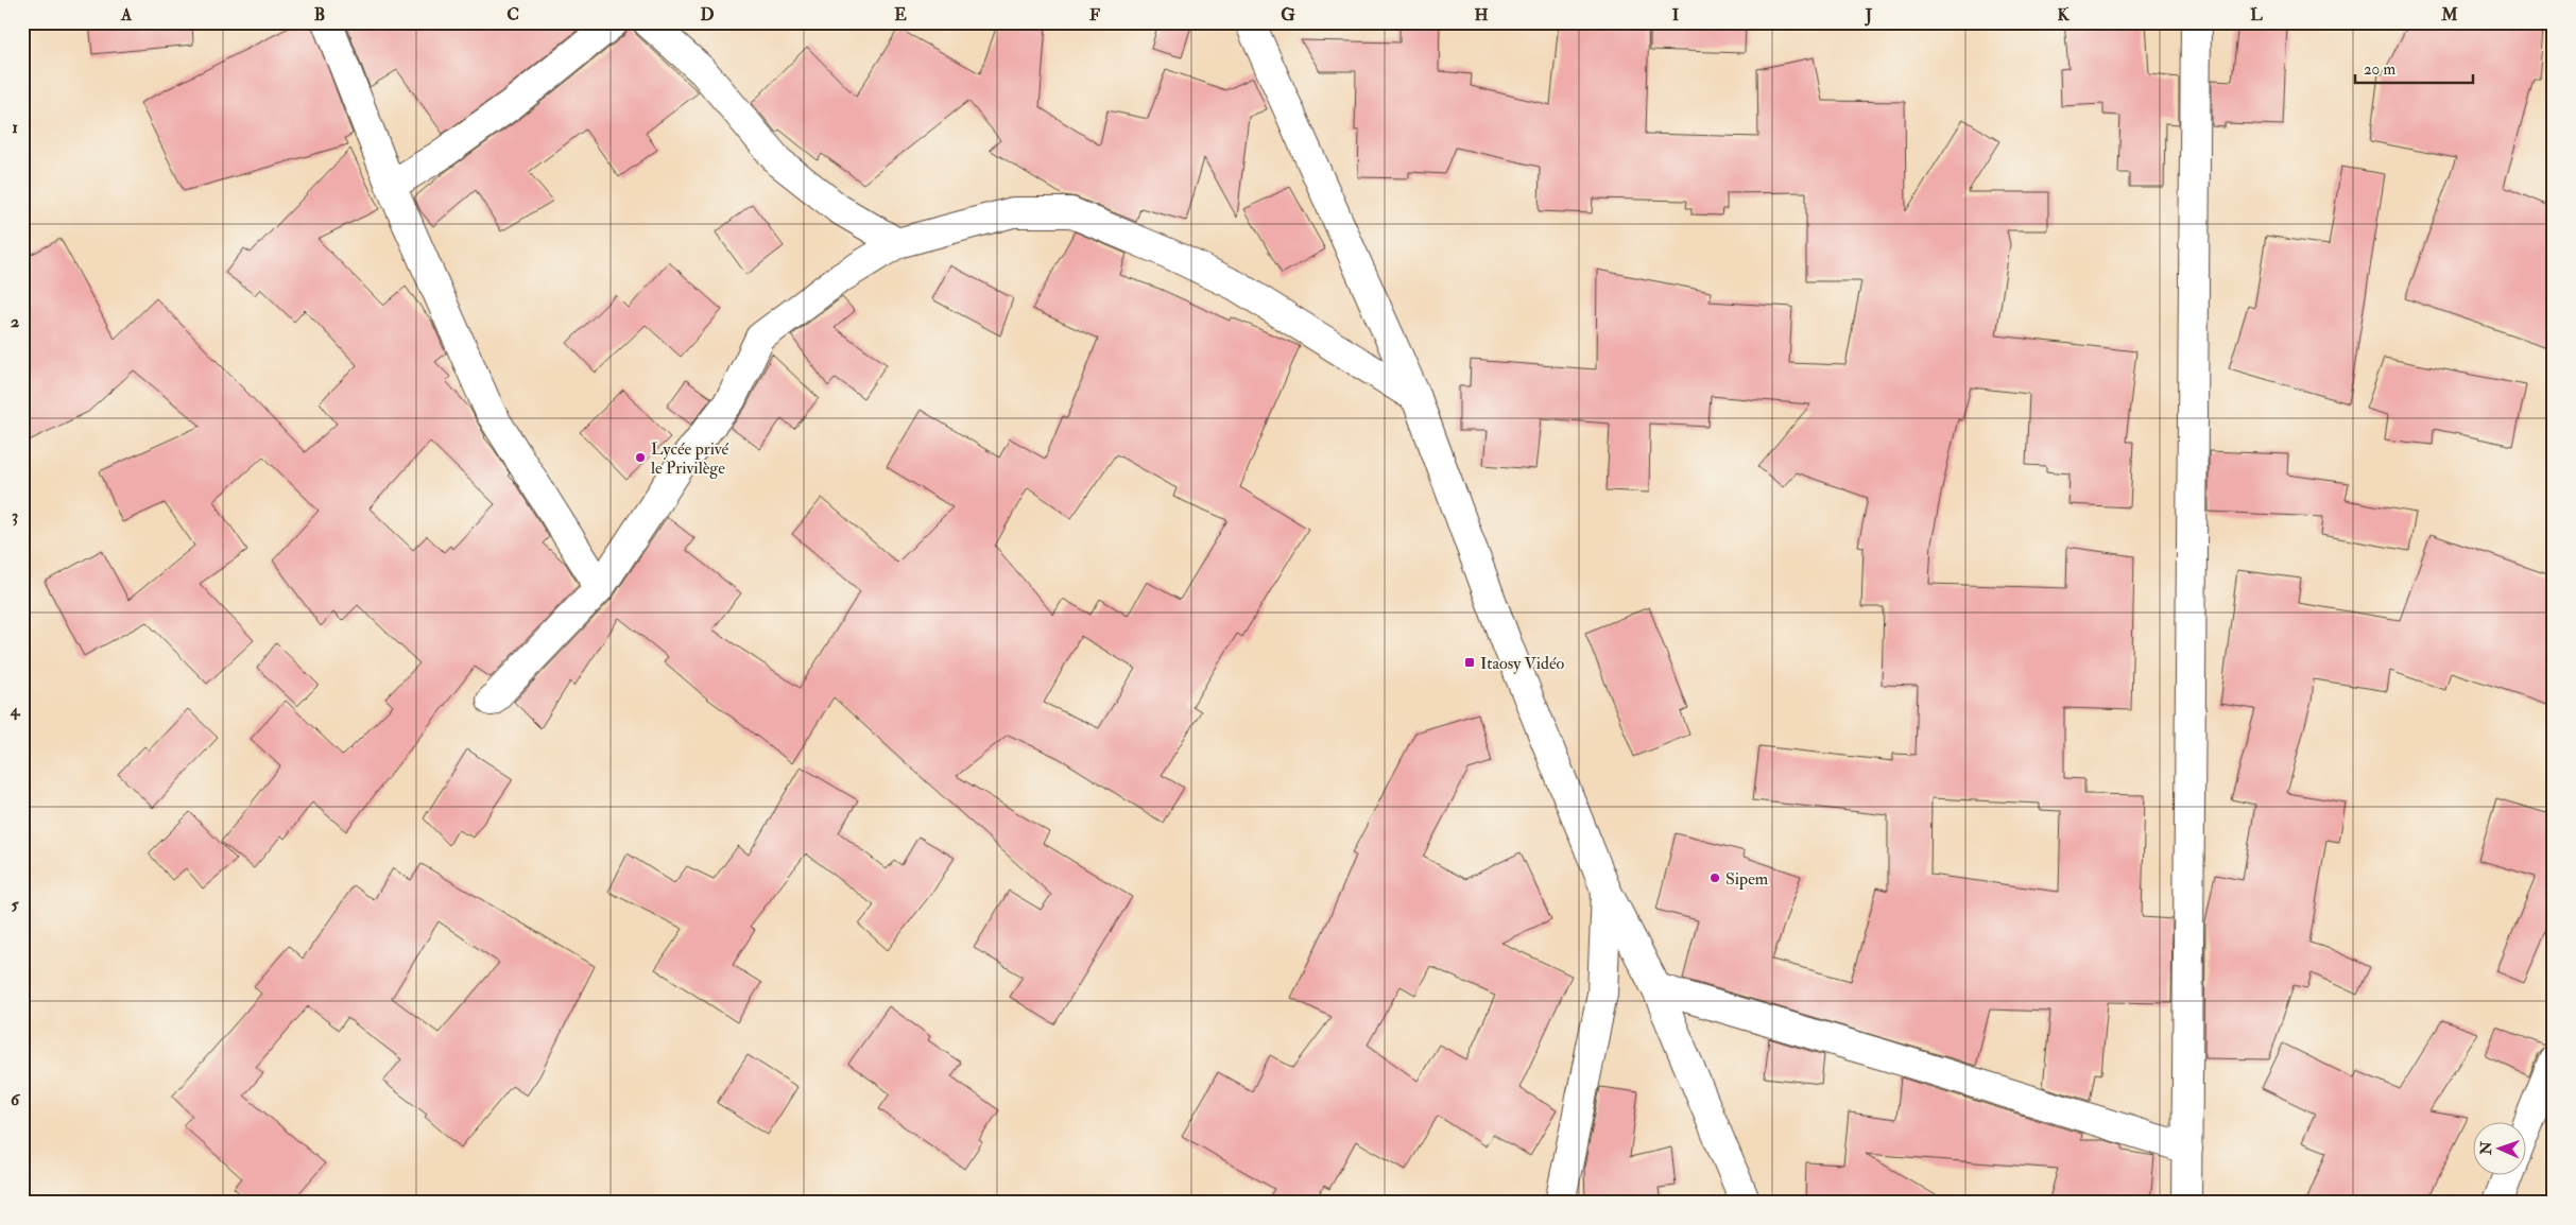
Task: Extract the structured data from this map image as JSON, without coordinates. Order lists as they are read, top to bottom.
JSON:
{
  "places": {
    "other": ["Lycée privé le Privilège", "Sipem"],
    "transit": ["Itaosy Vidéo"]
  },
  "scale_bar": "20 m",
  "north": "left",
  "grid": {
    "columns": [
      "A",
      "B",
      "C",
      "D",
      "E",
      "F",
      "G",
      "H",
      "I",
      "J",
      "K",
      "L",
      "M"
    ],
    "rows": [
      "1",
      "2",
      "3",
      "4",
      "5",
      "6"
    ]
  }
}
